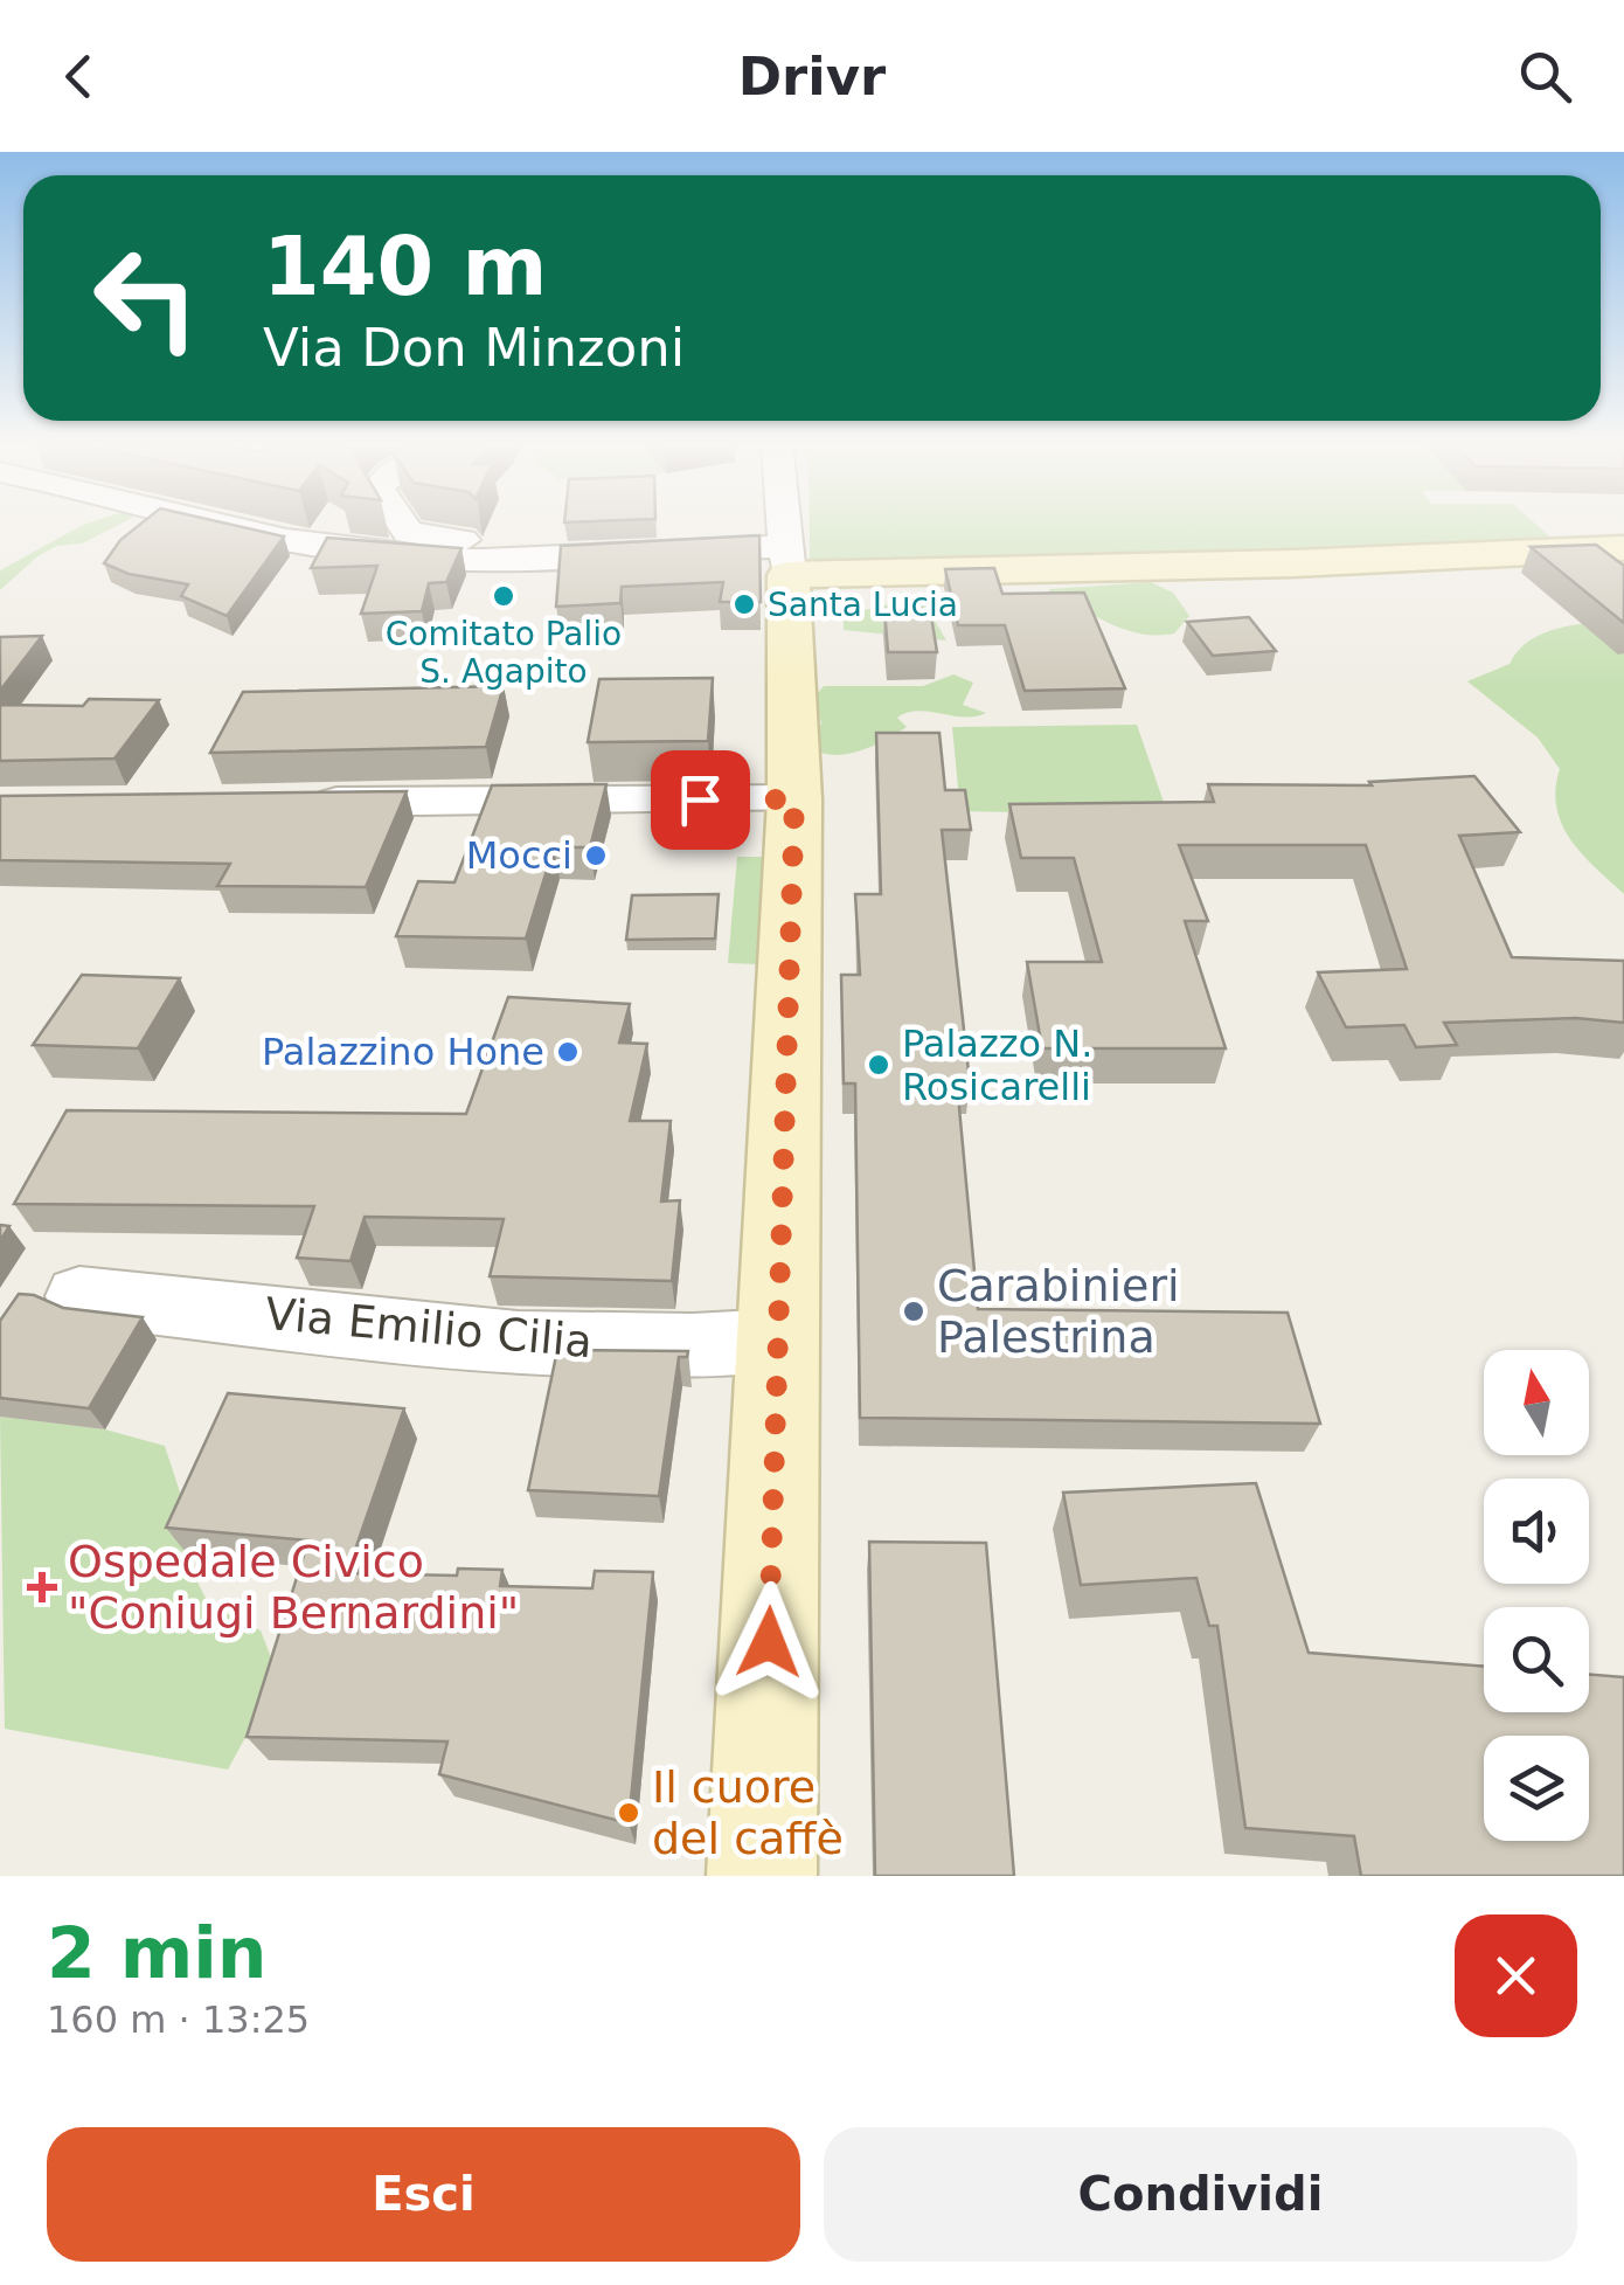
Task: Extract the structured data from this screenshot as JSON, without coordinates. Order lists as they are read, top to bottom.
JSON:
{
  "streets": {
    "street": ["Via Emilio Cilia"]
  },
  "places": {
    "other": [
      "Comitato Palio S. Agapito",
      "Santa Lucia",
      "Mocci",
      "Palazzino Hone",
      "Palazzo N. Rosicarelli",
      "Carabinieri Palestrina",
      "Il cuore del caffè"
    ],
    "health": ["Ospedale Civico \"Coniugi Bernardini\""]
  },
  "north": "top",
  "page": {
    "header": "Drivr",
    "turn": ["140 m", "Via Don Minzoni"],
    "heading": ["2 min", "160 m · 13:25"],
    "buttons": ["Esci", "Condividi"]
  }
}
